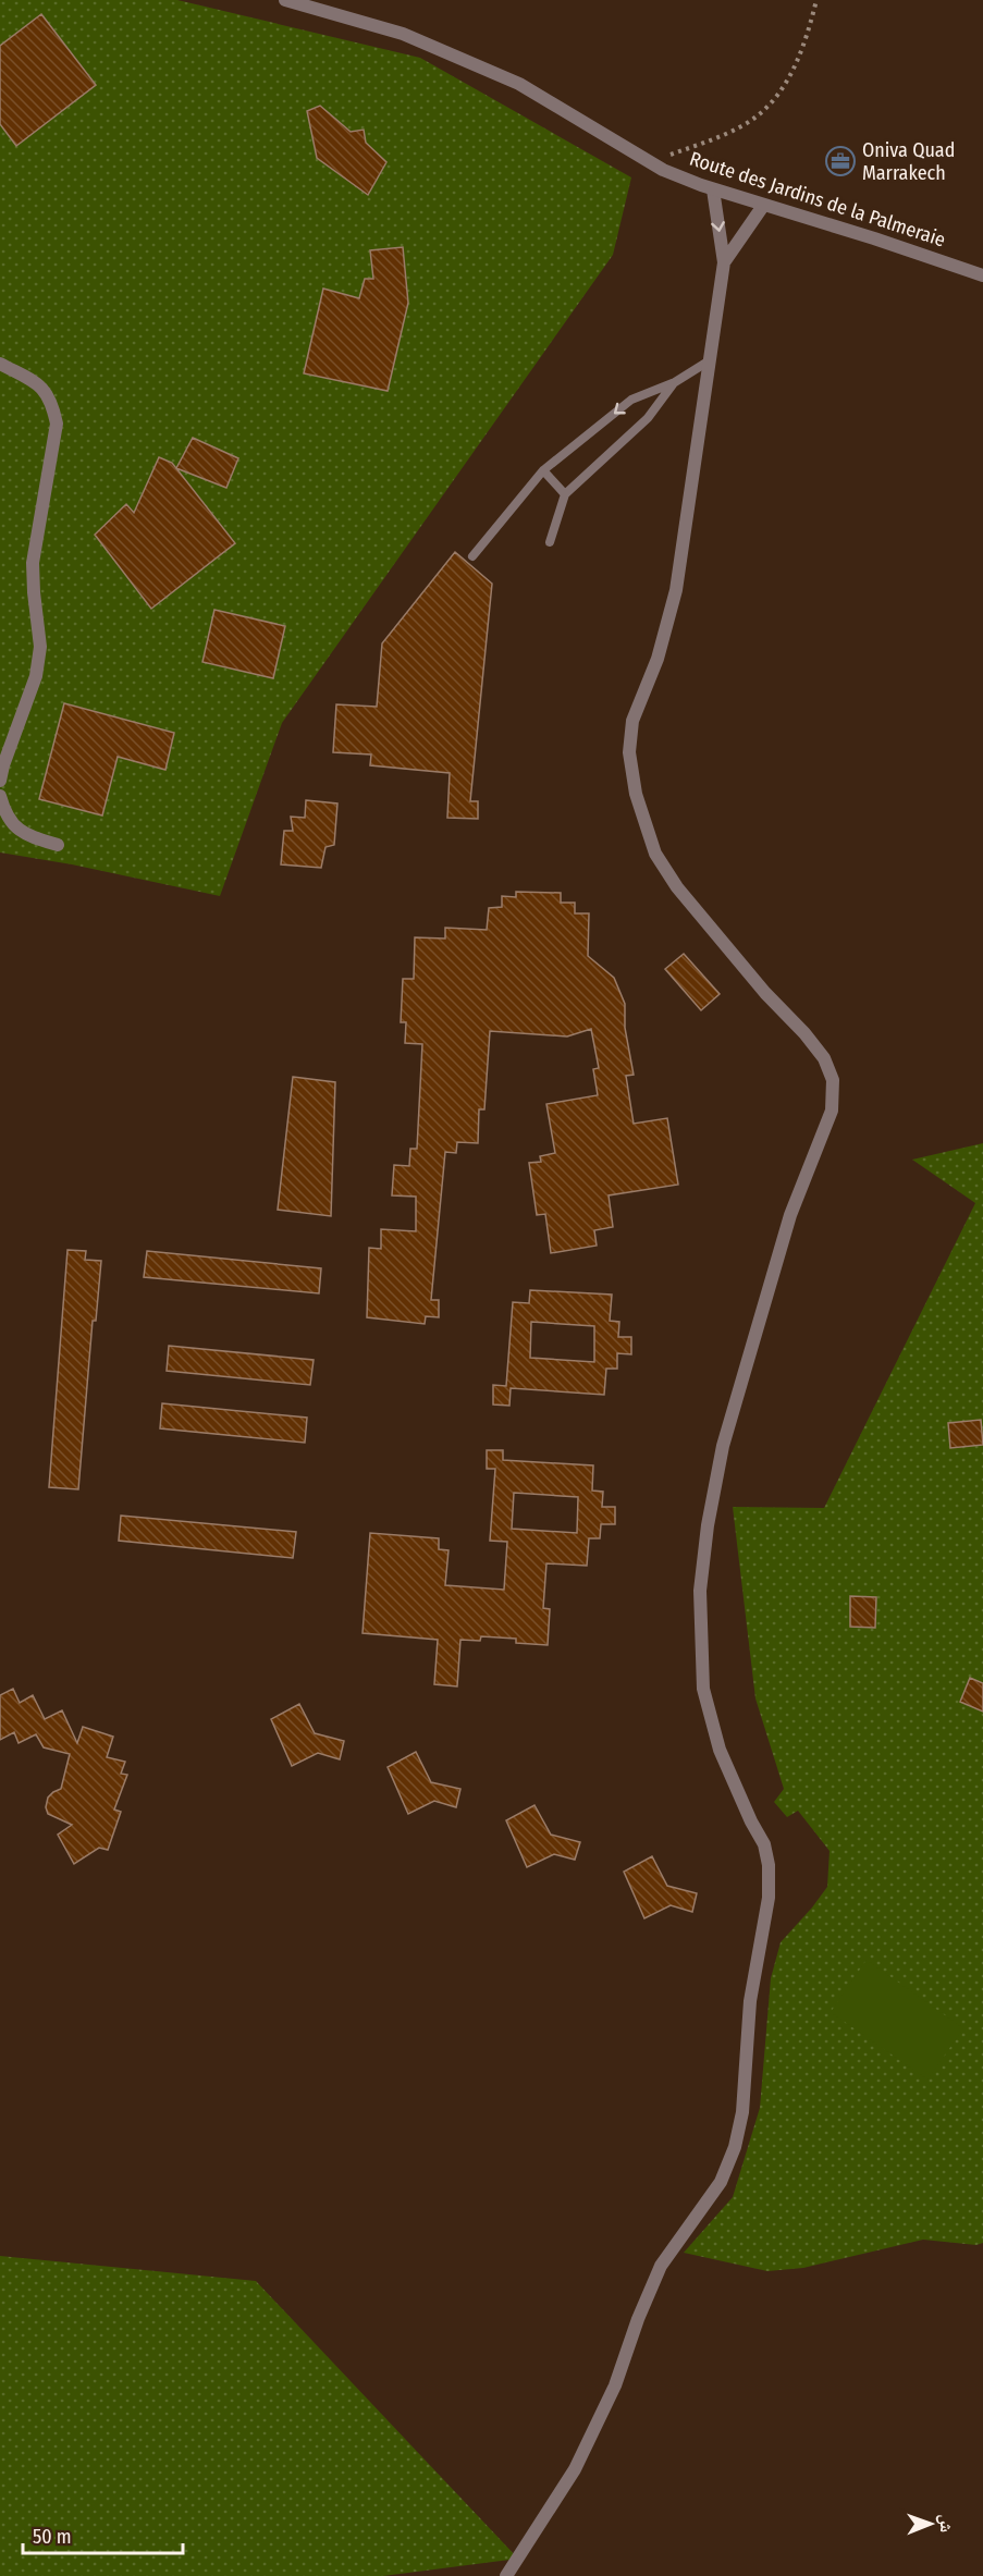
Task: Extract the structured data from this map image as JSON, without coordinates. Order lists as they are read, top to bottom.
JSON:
{
  "streets": {
    "street": ["Route des Jardins de la Palmeraie"]
  },
  "places": {
    "office": ["Oniva Quad Marrakech"]
  },
  "scale_bar": "50 m",
  "north": "right"
}
